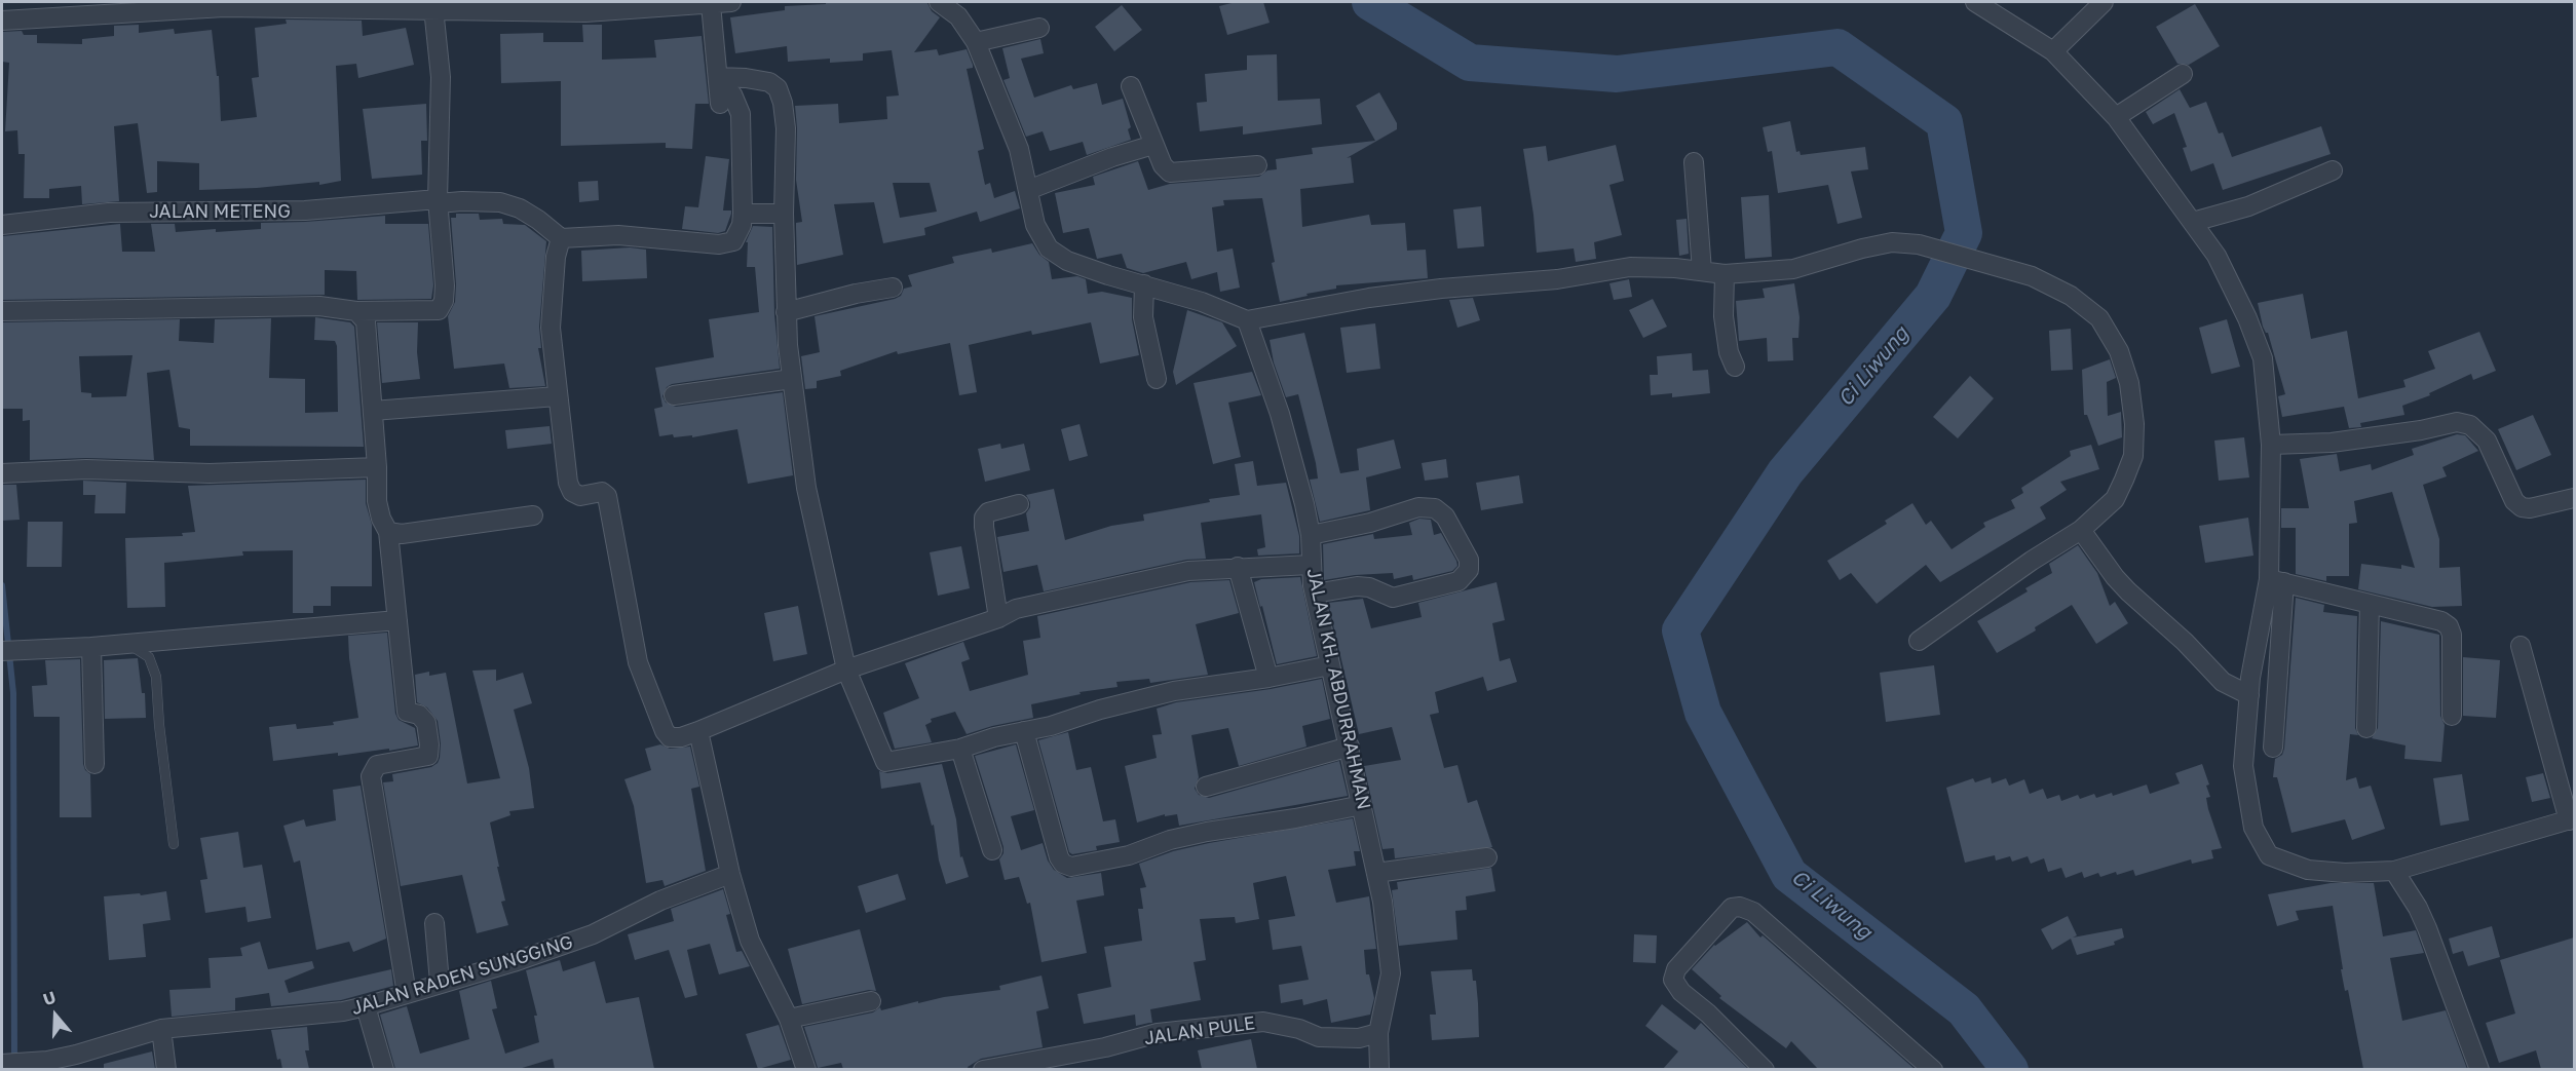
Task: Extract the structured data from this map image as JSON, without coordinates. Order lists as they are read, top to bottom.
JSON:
{
  "streets": {
    "street": [
      "JALAN METENG",
      "JALAN KH. ABDURRAHMAN",
      "JALAN RADEN SUNGGING",
      "JALAN PULE"
    ]
  },
  "crossings": [
    ["JALAN KH. ABDURRAHMAN", "JALAN PULE"]
  ],
  "water": ["Ci Liwung"],
  "north": "top"
}
